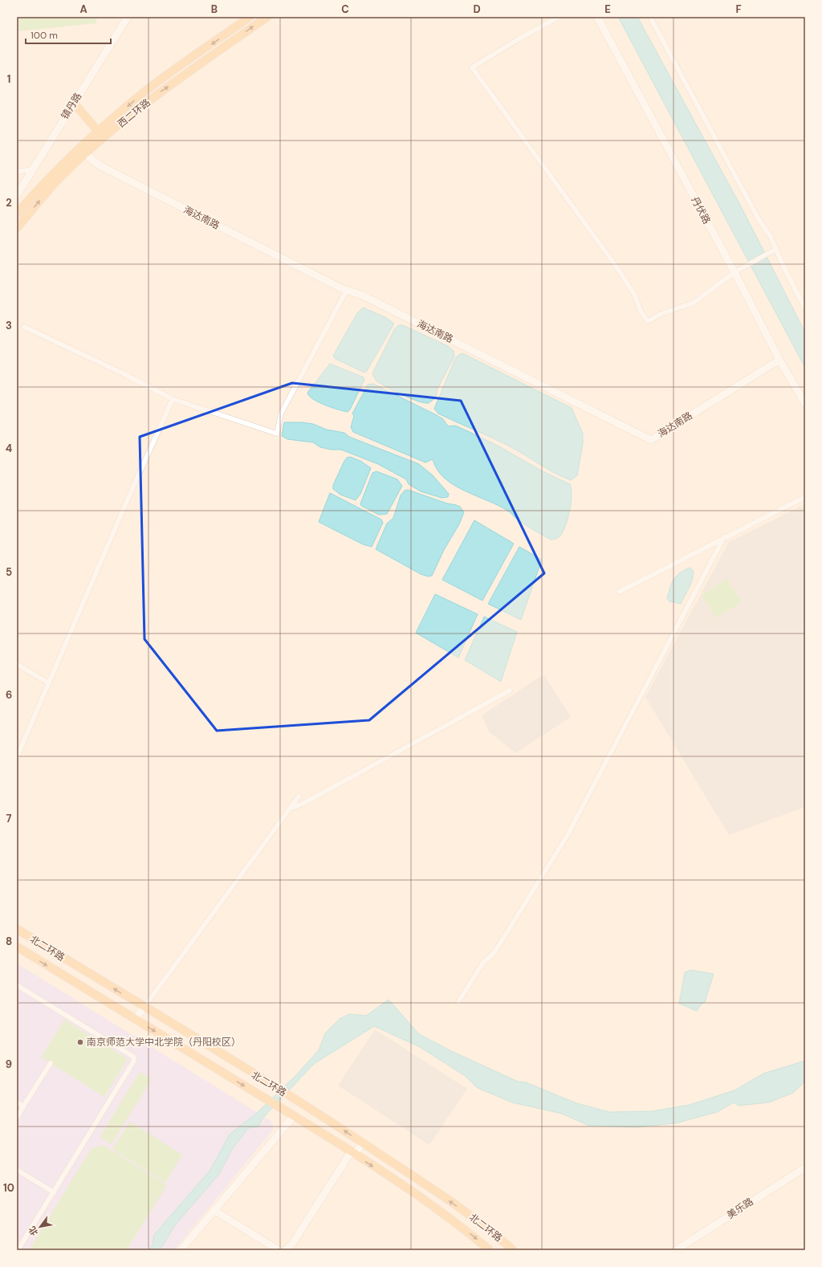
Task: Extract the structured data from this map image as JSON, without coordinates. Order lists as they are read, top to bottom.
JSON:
{
  "streets": {
    "main road": ["西二环路", "北二环路"],
    "street": [
      "镇丹路",
      "丹伏路",
      "海达南路",
      "美乐路"
    ]
  },
  "crossings": [
    ["西二环路", "海达南路"],
    ["丹伏路", "海达南路"]
  ],
  "places": ["南京师范大学中北学院（丹阳校区）"],
  "scale_bar": "100 m",
  "north": "bottom left",
  "grid": {
    "columns": [
      "A",
      "B",
      "C",
      "D",
      "E",
      "F"
    ],
    "rows": [
      "1",
      "2",
      "3",
      "4",
      "5",
      "6",
      "7",
      "8",
      "9",
      "10"
    ]
  }
}
